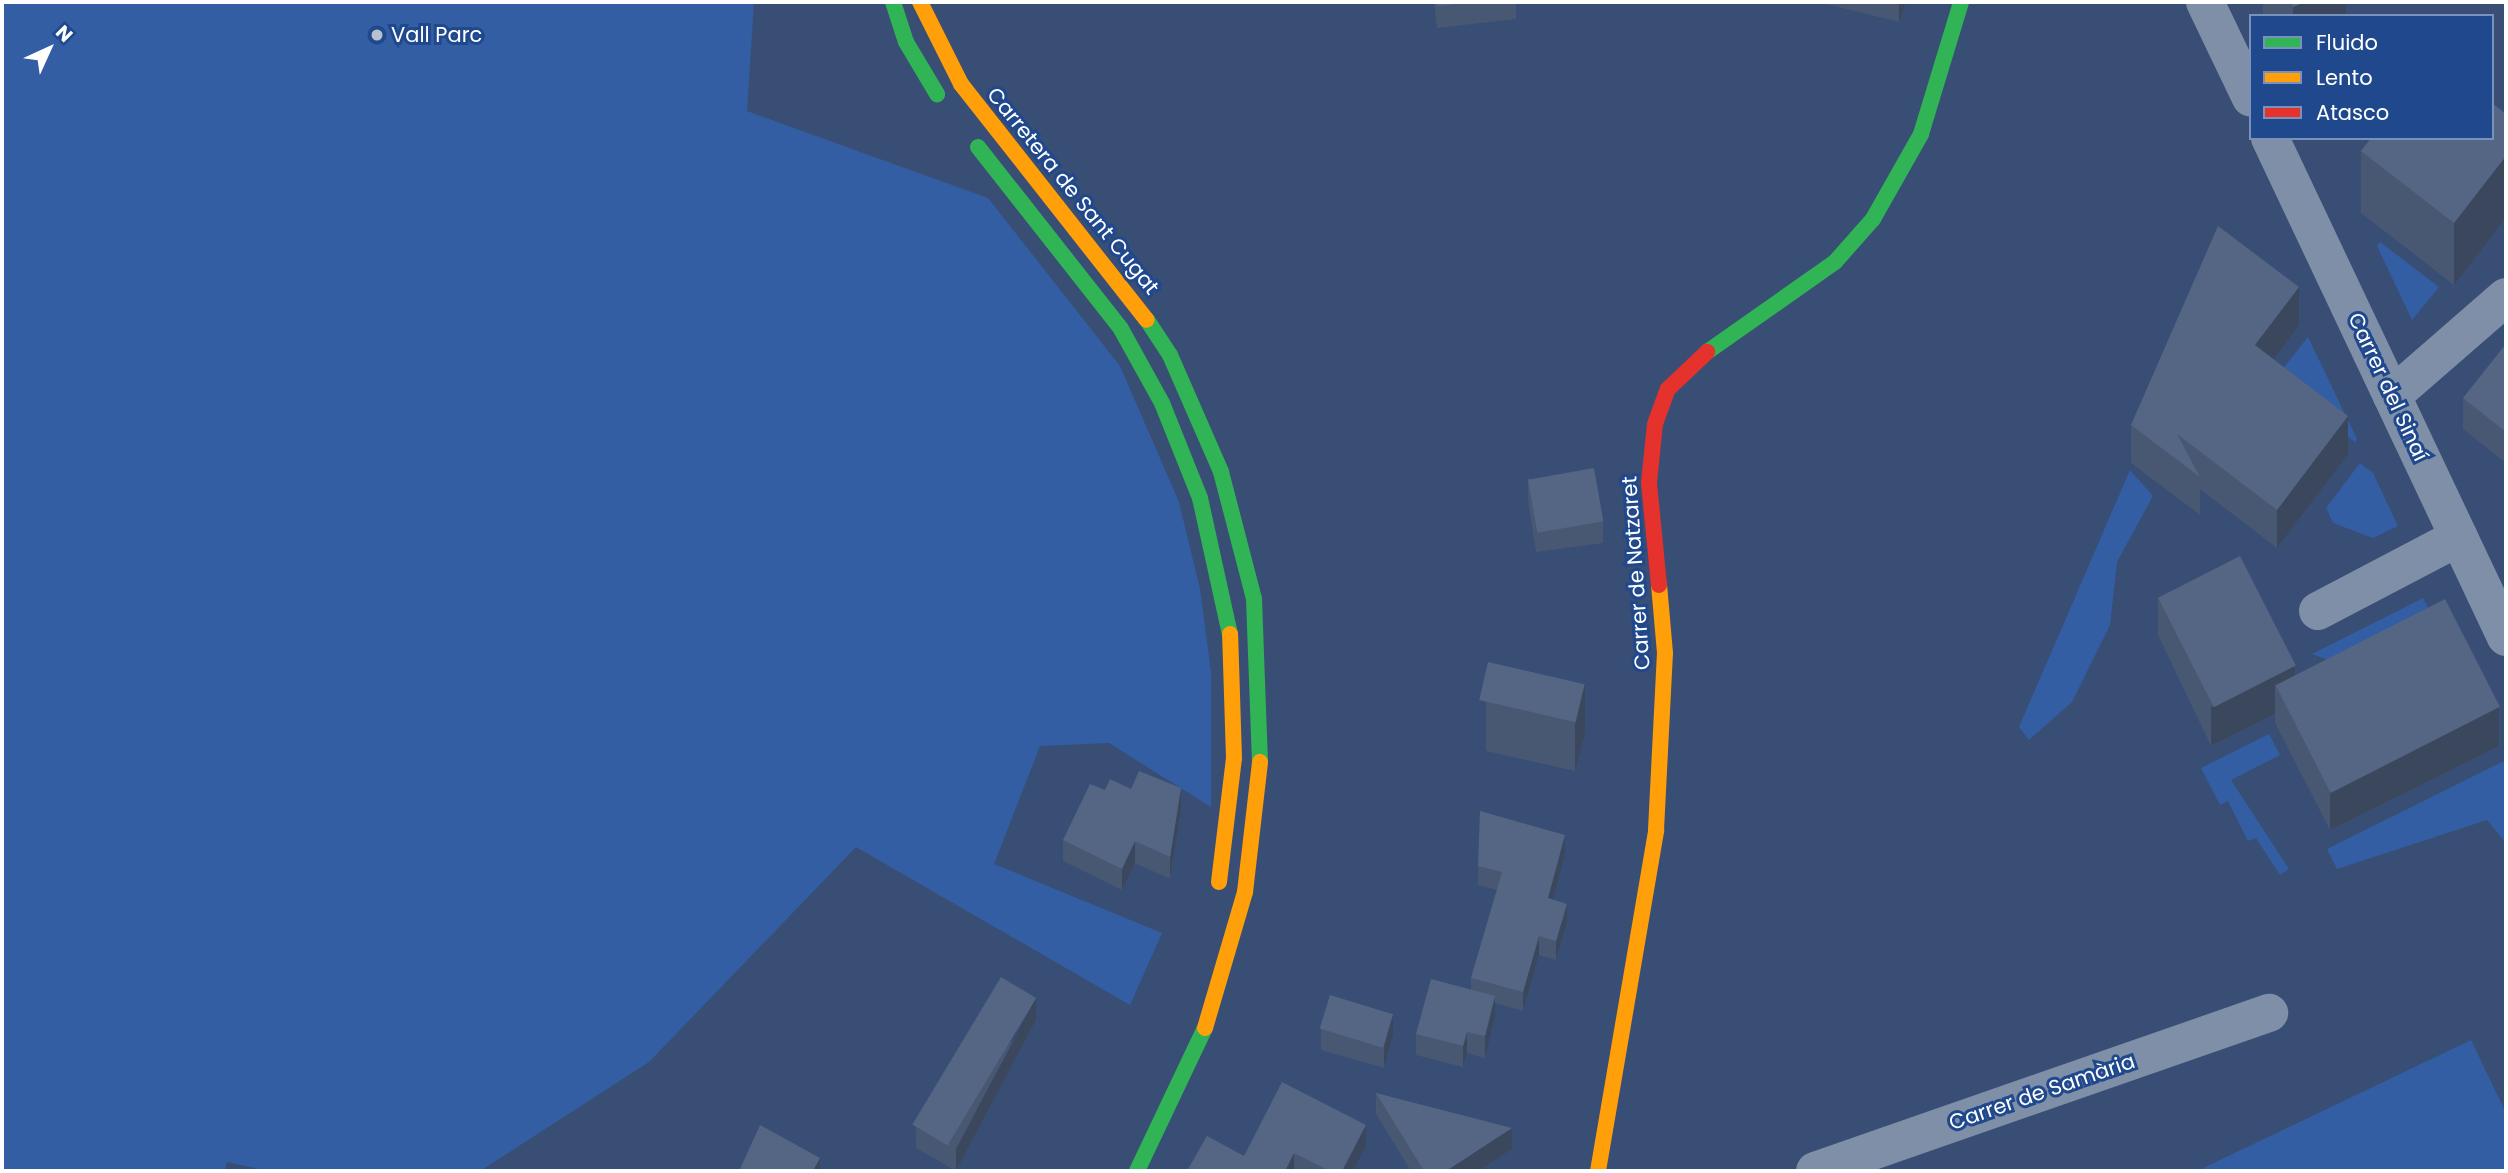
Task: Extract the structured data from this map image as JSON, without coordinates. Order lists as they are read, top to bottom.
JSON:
{
  "streets": {
    "main road": ["Carretera de Sant Cugat", "Carrer de Natzaret"],
    "street": ["Carrer del Sinaí", "Carrer de Samària"]
  },
  "places": ["Vall Parc"],
  "legend": ["Fluido", "Lento", "Atasco"],
  "north": "top right"
}
